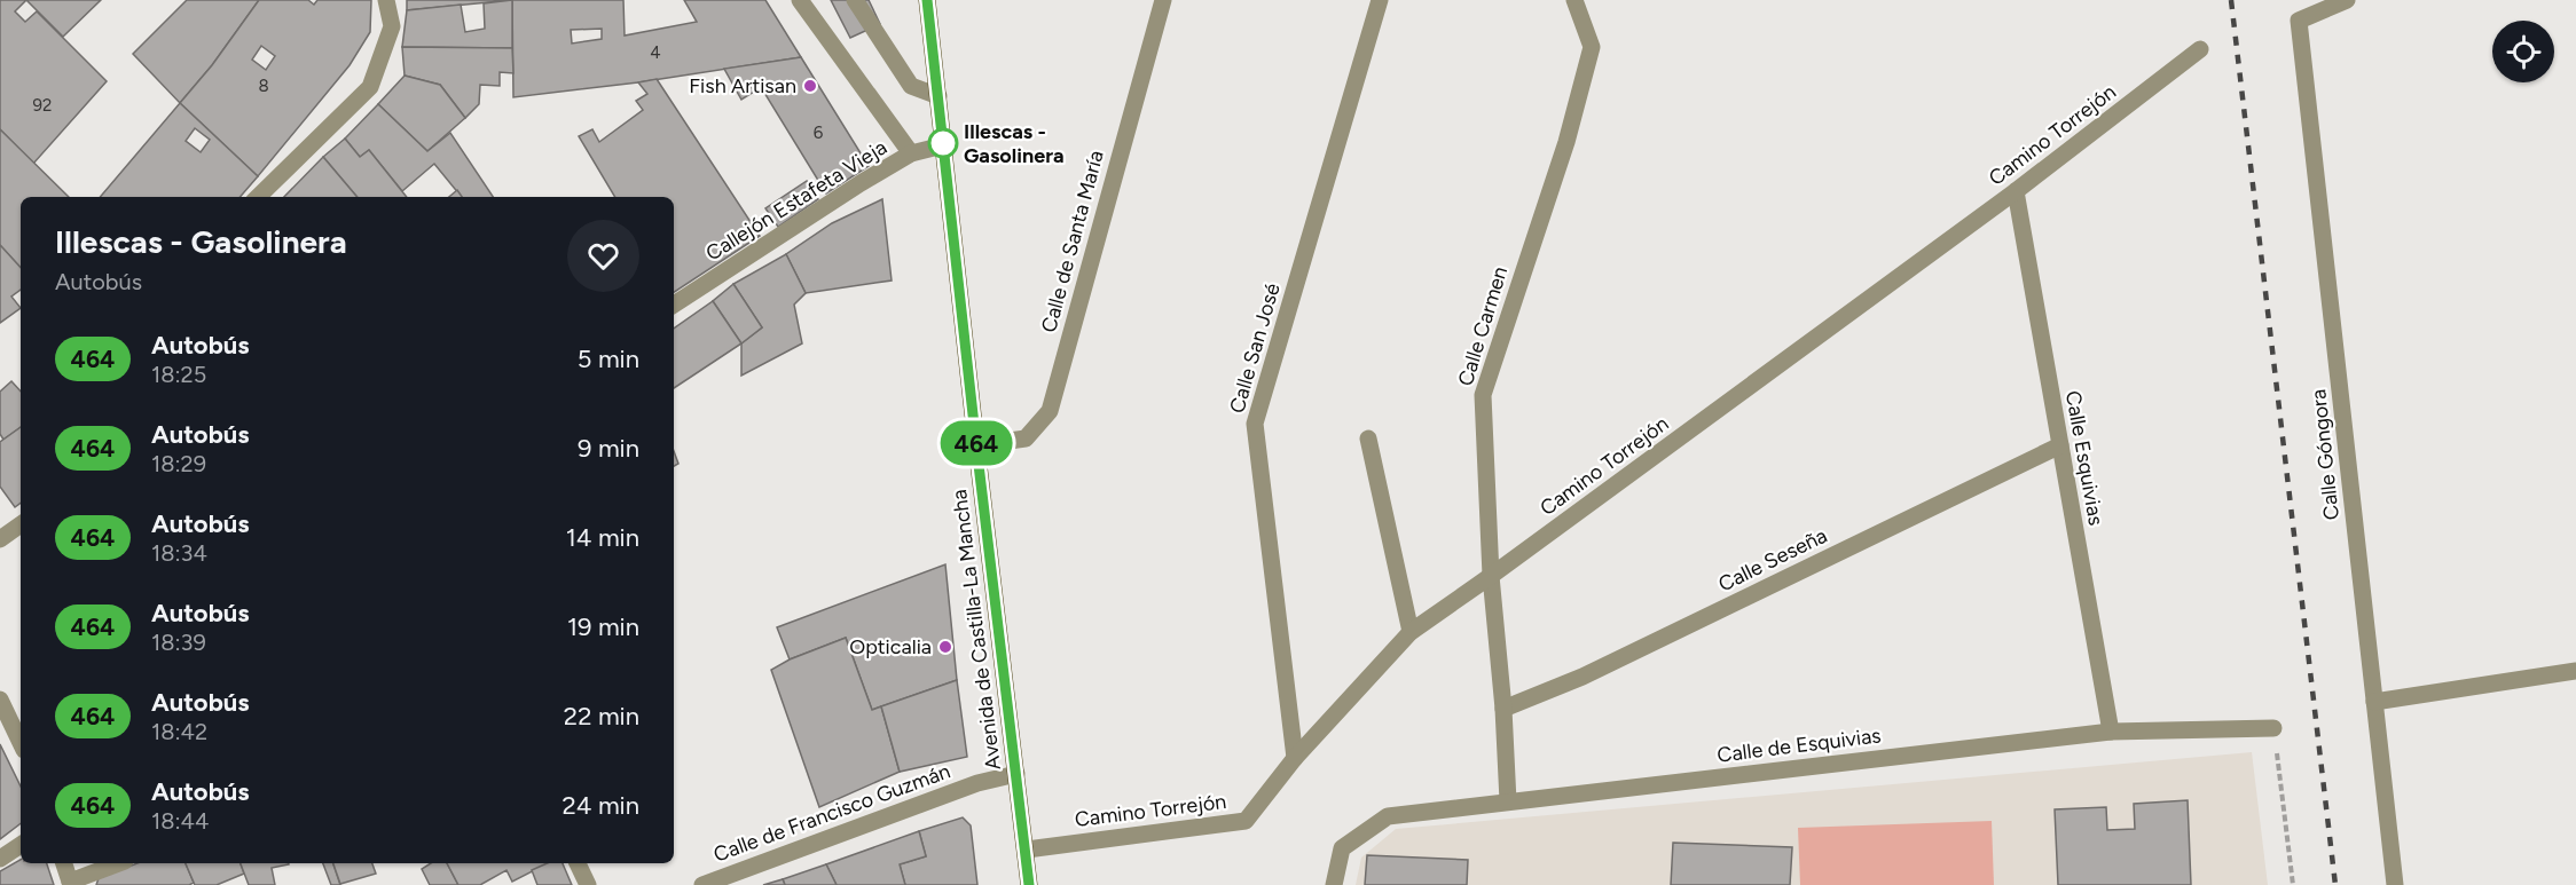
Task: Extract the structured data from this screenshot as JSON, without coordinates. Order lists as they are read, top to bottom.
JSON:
{
  "streets": {
    "main road": ["Avenida de Castilla-La Mancha"],
    "street": [
      "Camino Torrejón",
      "Callejón Estafeta Vieja",
      "Calle de Santa María",
      "Calle Carmen",
      "Calle San José",
      "Calle Góngora",
      "Calle Esquivias",
      "Calle Seseña",
      "Calle de Esquivias",
      "Calle de Francisco Guzmán"
    ]
  },
  "crossings": [
    ["Camino Torrejón", "Calle Carmen"],
    ["Camino Torrejón", "Calle San José"],
    ["Camino Torrejón", "Calle Esquivias"],
    ["Camino Torrejón", "Avenida de Castilla-La Mancha"],
    ["Callejón Estafeta Vieja", "Avenida de Castilla-La Mancha"],
    ["Calle de Santa María", "Avenida de Castilla-La Mancha"],
    ["Calle Carmen", "Calle Seseña"],
    ["Calle Carmen", "Calle de Esquivias"],
    ["Calle Esquivias", "Calle Seseña"],
    ["Calle Esquivias", "Calle de Esquivias"],
    ["Avenida de Castilla-La Mancha", "Calle de Francisco Guzmán"]
  ],
  "places": ["Fish Artisan", "Illescas - Gasolinera", "Opticalia"],
  "lines": ["bus line 464"],
  "house_numbers": [
    "4",
    "8",
    "92",
    "6"
  ],
  "page": {
    "on_map": "464",
    "heading": ["Illescas - Gasolinera", "Autobús"],
    "list": [
      {
        "mark": "464",
        "name": "Autobús",
        "note": "18:25",
        "value": "5 min"
      },
      {
        "mark": "464",
        "name": "Autobús",
        "note": "18:29",
        "value": "9 min"
      },
      {
        "mark": "464",
        "name": "Autobús",
        "note": "18:34",
        "value": "14 min"
      },
      {
        "mark": "464",
        "name": "Autobús",
        "note": "18:39",
        "value": "19 min"
      },
      {
        "mark": "464",
        "name": "Autobús",
        "note": "18:42",
        "value": "22 min"
      },
      {
        "mark": "464",
        "name": "Autobús",
        "note": "18:44",
        "value": "24 min"
      }
    ]
  }
}
